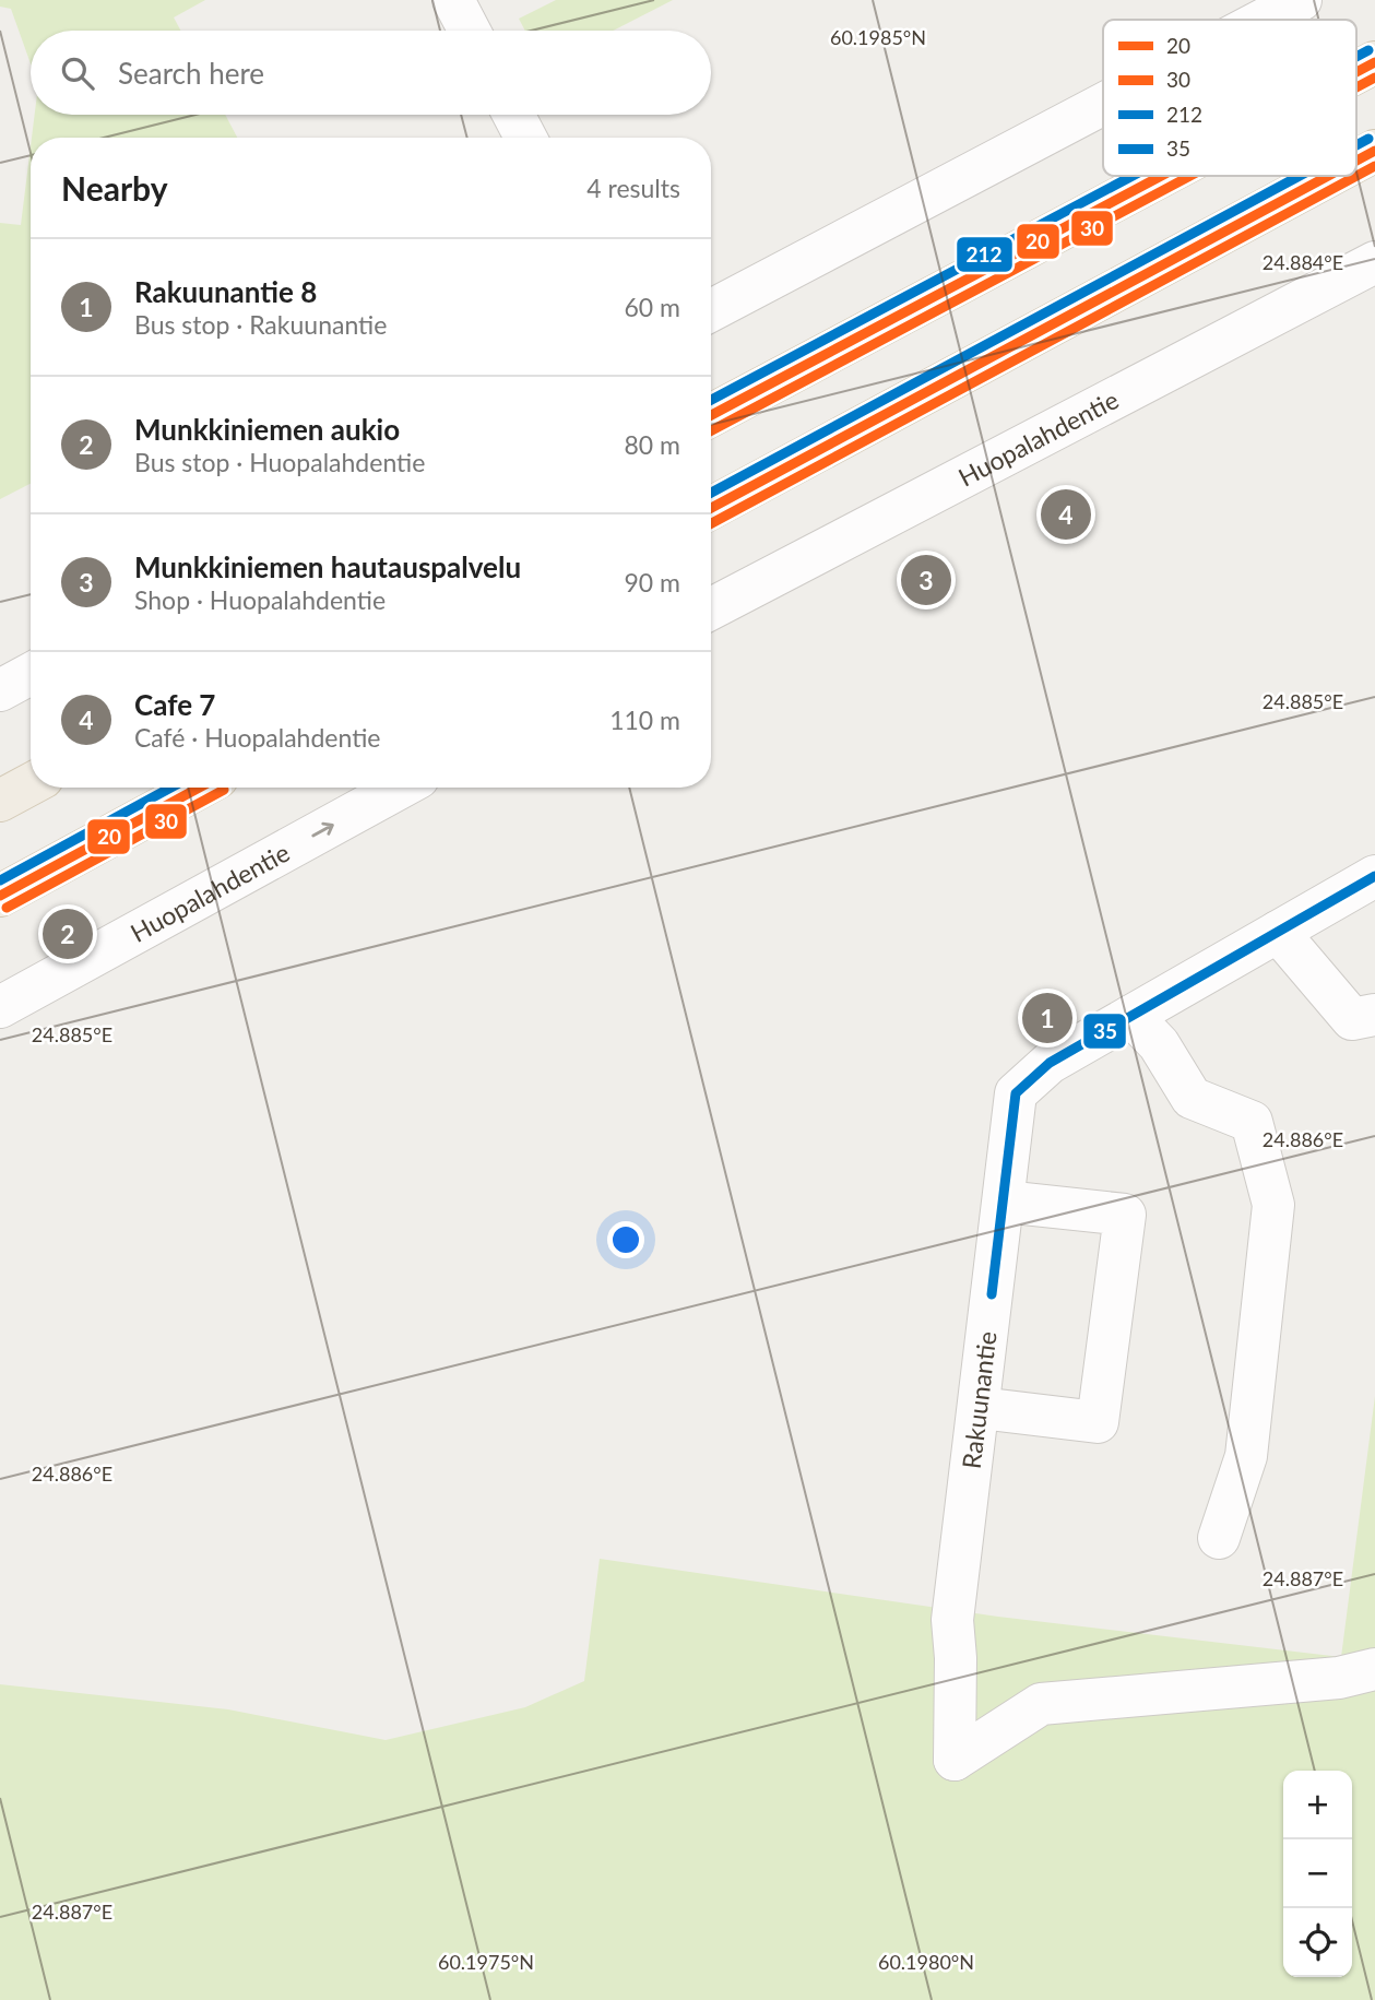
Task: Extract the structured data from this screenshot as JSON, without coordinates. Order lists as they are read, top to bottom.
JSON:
{
  "streets": {
    "street": ["Huopalahdentie", "Rakuunantie"]
  },
  "one_way": ["Huopalahdentie"],
  "lines": [
    "transit line 212",
    "transit line 20",
    "transit line 30",
    "transit line 35"
  ],
  "legend": [
    "20",
    "30",
    "212",
    "35"
  ],
  "page": {
    "search": "Search here",
    "heading": ["Nearby", "4 results"],
    "list": [
      {
        "mark": "1",
        "name": "Rakuunantie 8",
        "note": "Bus stop · Rakuunantie",
        "value": "60 m"
      },
      {
        "mark": "2",
        "name": "Munkkiniemen aukio",
        "note": "Bus stop · Huopalahdentie",
        "value": "80 m"
      },
      {
        "mark": "3",
        "name": "Munkkiniemen hautauspalvelu",
        "note": "Shop · Huopalahdentie",
        "value": "90 m"
      },
      {
        "mark": "4",
        "name": "Cafe 7",
        "note": "Café · Huopalahdentie",
        "value": "110 m"
      }
    ],
    "pins": [
      "4",
      "3",
      "2",
      "1"
    ],
    "map_buttons": ["+", "−"]
  },
  "coordinates": [
    "60.1985°N",
    "24.884°E",
    "24.885°E",
    "24.886°E",
    "24.887°E",
    "60.1975°N",
    "60.1980°N"
  ]
}
